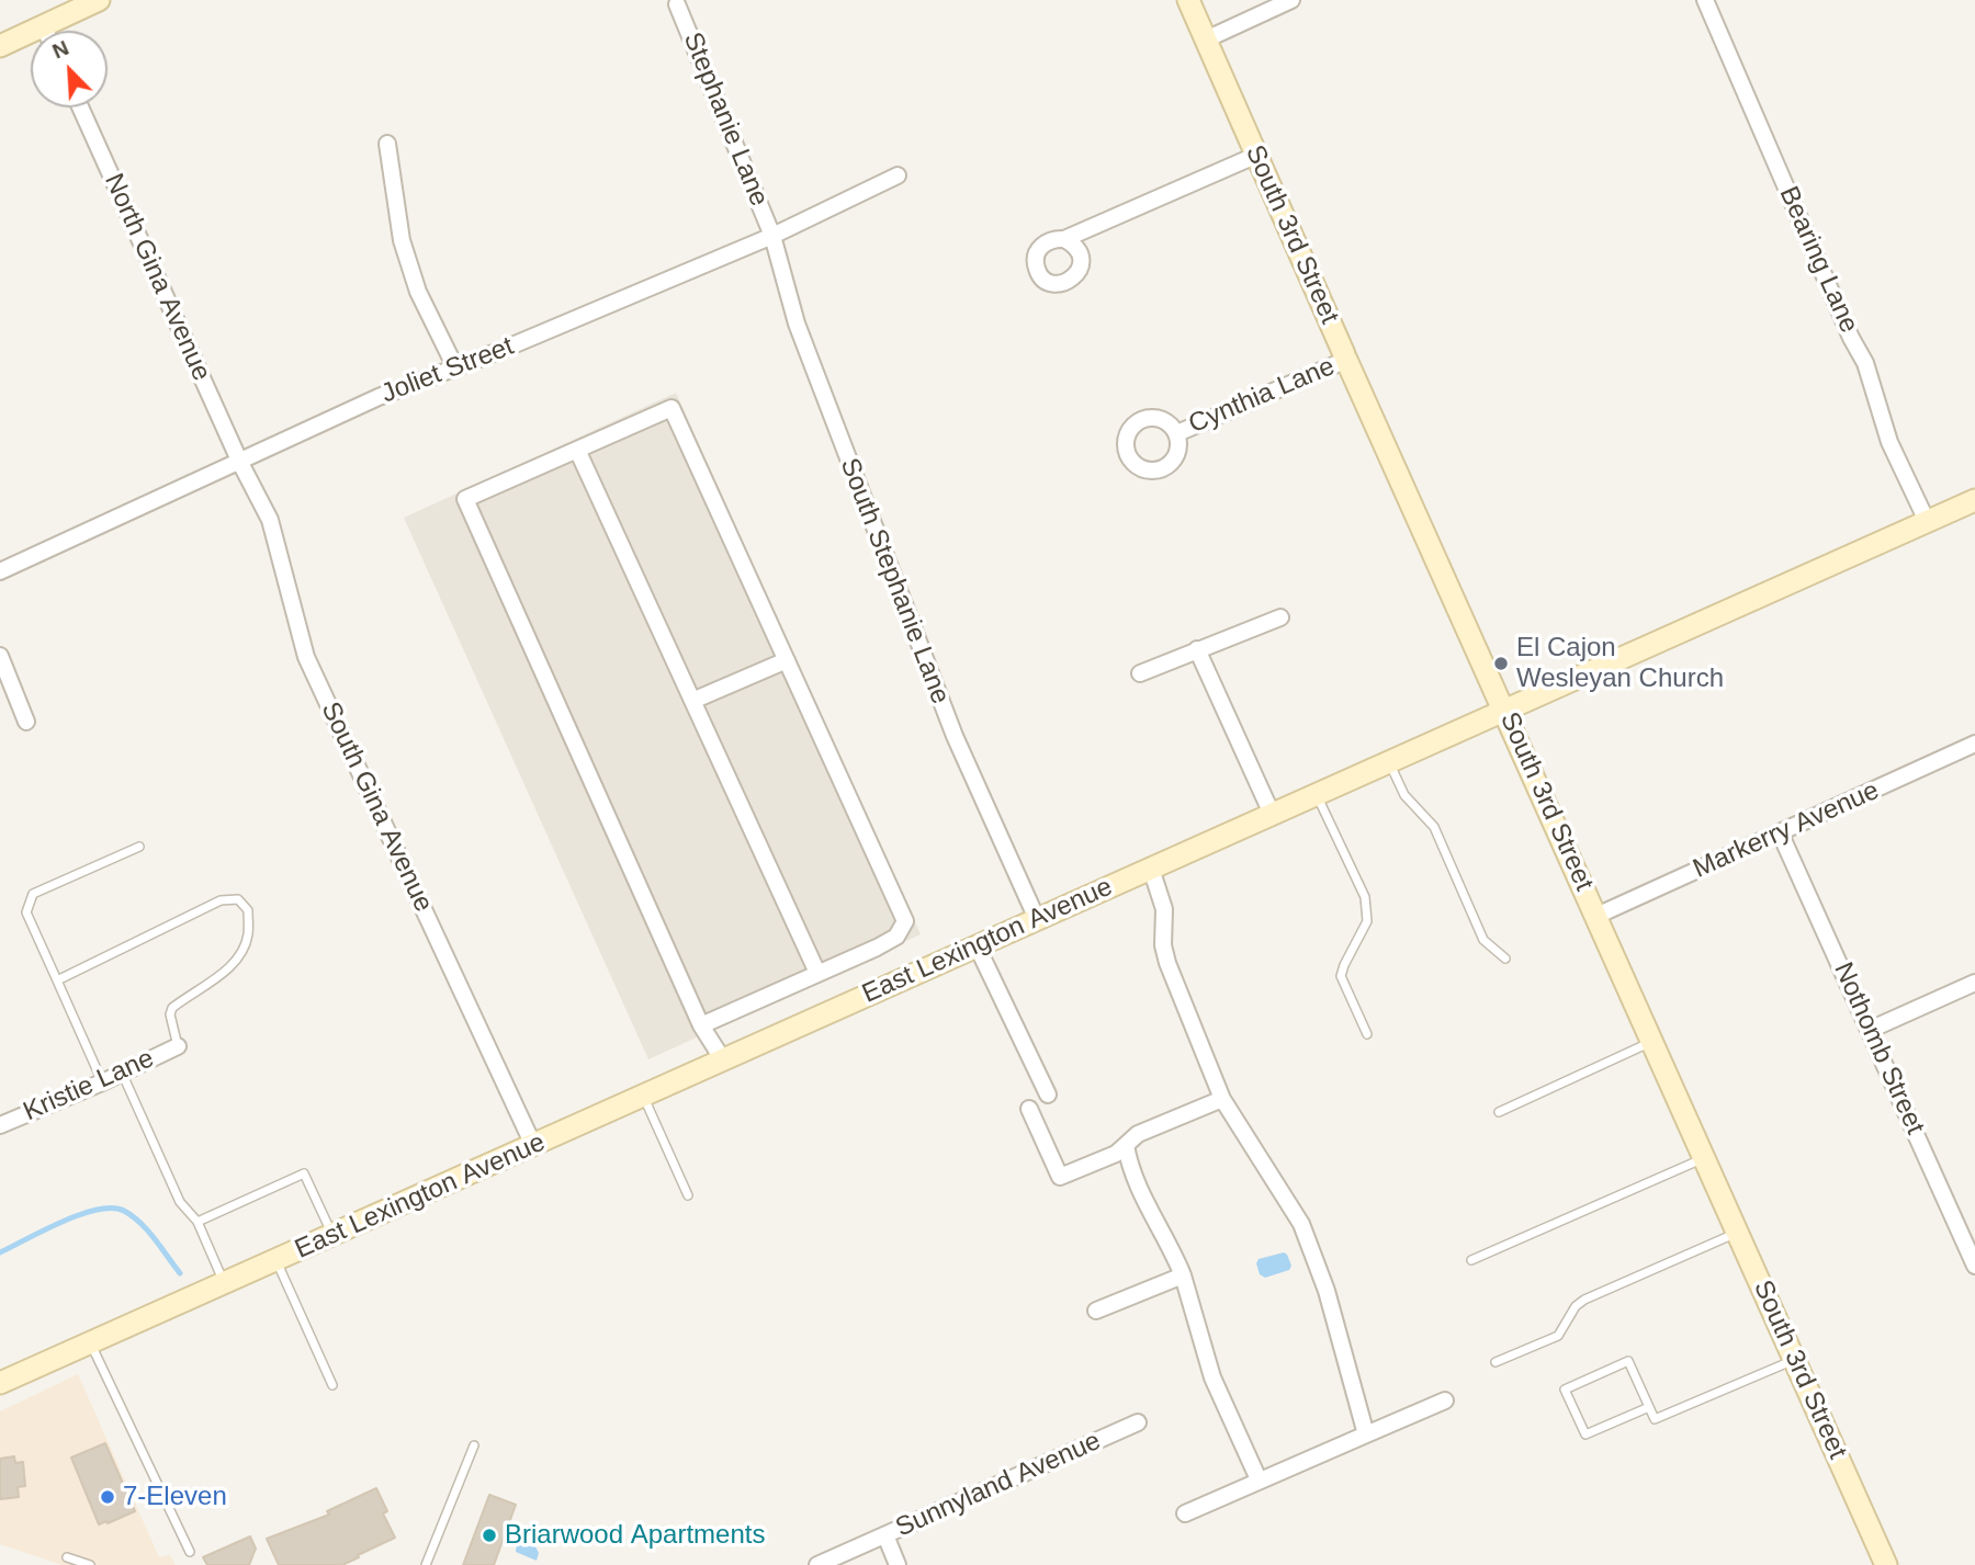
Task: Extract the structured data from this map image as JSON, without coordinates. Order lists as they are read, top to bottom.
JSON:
{
  "streets": {
    "street": [
      "Stephanie Lane",
      "South 3rd Street",
      "Bearing Lane",
      "North Gina Avenue",
      "Joliet Street",
      "Cynthia Lane",
      "South Stephanie Lane",
      "South Gina Avenue",
      "Markerry Avenue",
      "East Lexington Avenue",
      "Nothomb Street",
      "Kristie Lane",
      "Sunnyland Avenue"
    ]
  },
  "crossings": [
    ["Stephanie Lane", "Joliet Street"],
    ["Stephanie Lane", "South Stephanie Lane"],
    ["South 3rd Street", "Cynthia Lane"],
    ["South 3rd Street", "Markerry Avenue"],
    ["South 3rd Street", "East Lexington Avenue"],
    ["Bearing Lane", "East Lexington Avenue"],
    ["North Gina Avenue", "Joliet Street"],
    ["North Gina Avenue", "South Gina Avenue"],
    ["Joliet Street", "South Stephanie Lane"],
    ["Joliet Street", "South Gina Avenue"],
    ["South Stephanie Lane", "East Lexington Avenue"],
    ["South Gina Avenue", "East Lexington Avenue"],
    ["Markerry Avenue", "Nothomb Street"]
  ],
  "places": ["El Cajon Wesleyan Church", "7-Eleven", "Briarwood Apartments"],
  "north": "top left"
}
